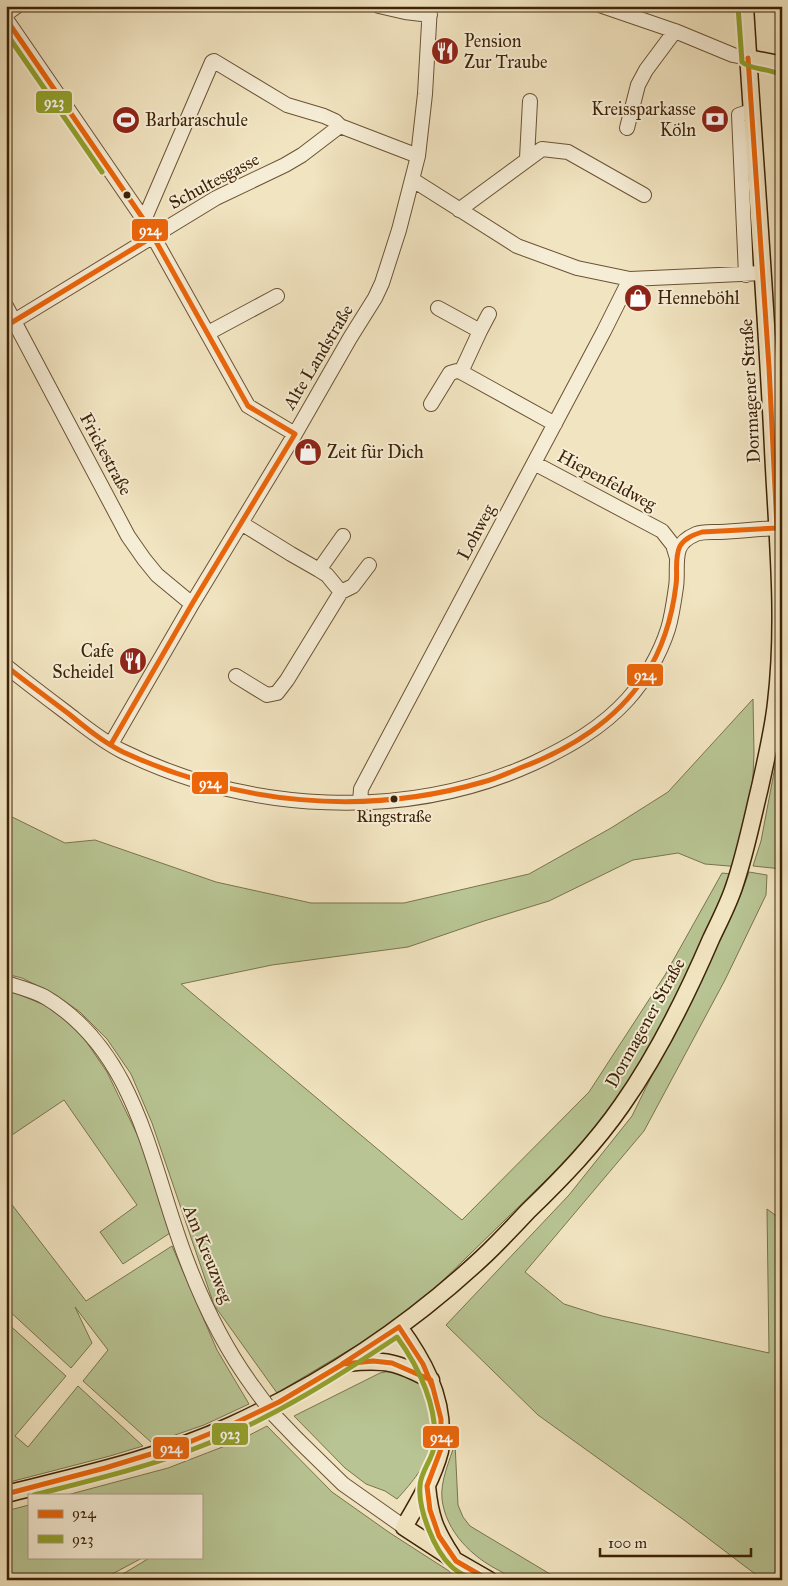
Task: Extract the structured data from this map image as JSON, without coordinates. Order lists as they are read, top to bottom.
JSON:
{
  "streets": {
    "main road": ["Dormagener Straße"],
    "street": [
      "Schultesgasse",
      "Alte Landstraße",
      "Frickestraße",
      "Hiepenfeldweg",
      "Lohweg",
      "Am Kreuzweg"
    ]
  },
  "crossings": [
    ["Schultesgasse", "Frickestraße"],
    ["Alte Landstraße", "Frickestraße"],
    ["Hiepenfeldweg", "Lohweg"]
  ],
  "places": {
    "restaurant": ["Pension Zur Traube", "Cafe Scheidel"],
    "bank": ["Kreissparkasse Köln"],
    "sports": ["Barbaraschule"],
    "shop": ["Henneböhl", "Zeit für Dich"],
    "other": ["Ringstraße"]
  },
  "lines": ["transit line 923", "transit line 924"],
  "legend": ["924", "923"],
  "scale_bar": "100 m"
}
